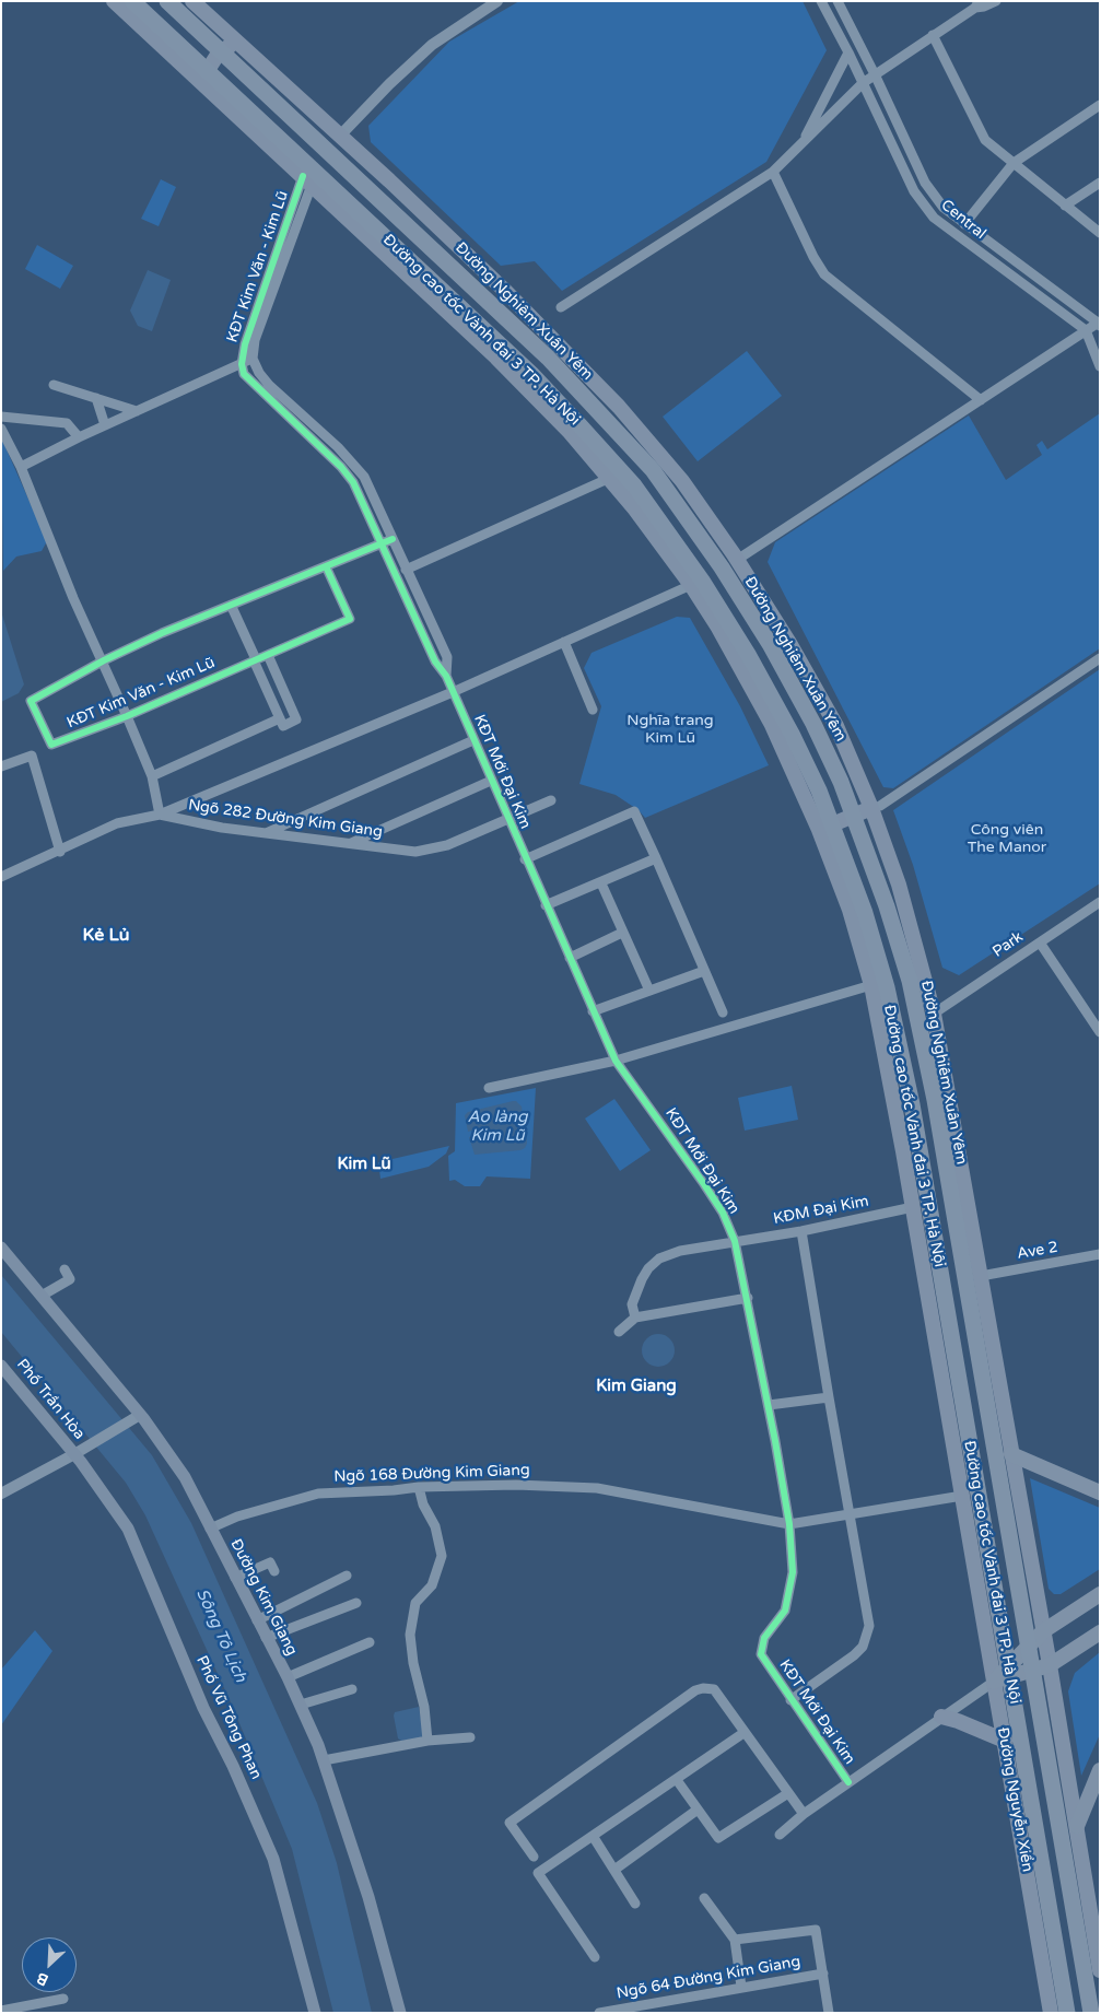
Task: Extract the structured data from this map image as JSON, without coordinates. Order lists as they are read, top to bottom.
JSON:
{
  "streets": {
    "highway": ["Đường cao tốc Vành đai 3 TP. Hà Nội"],
    "main road": [
      "Đường Nghiêm Xuân Yêm",
      "Phố Trần Hòa",
      "Đường Kim Giang",
      "Phố Vũ Tông Phan",
      "Đường Nguyễn Xiển"
    ],
    "street": [
      "Central",
      "KĐT Kim Văn - Kim Lũ",
      "KĐT Mới Đại Kim",
      "Ngõ 282 Đường Kim Giang",
      "Park",
      "KĐM Đại Kim",
      "Ave 2",
      "Ngõ 168 Đường Kim Giang",
      "Ngõ 64 Đường Kim Giang"
    ]
  },
  "crossings": [
    ["KĐT Kim Văn - Kim Lũ", "KĐT Mới Đại Kim"],
    ["KĐT Kim Văn - Kim Lũ", "Ngõ 282 Đường Kim Giang"],
    ["Đường Nghiêm Xuân Yêm", "Park"],
    ["Đường Nghiêm Xuân Yêm", "Ave 2"],
    ["KĐT Mới Đại Kim", "Ngõ 282 Đường Kim Giang"],
    ["KĐT Mới Đại Kim", "KĐM Đại Kim"],
    ["KĐT Mới Đại Kim", "Ngõ 168 Đường Kim Giang"],
    ["Phố Trần Hòa", "Phố Vũ Tông Phan"],
    ["Ngõ 168 Đường Kim Giang", "Đường Kim Giang"]
  ],
  "districts": ["Kẻ Lủ", "Kim Lũ", "Kim Giang"],
  "water": ["Ao làng Kim Lũ", "Sông Tô Lịch"],
  "parks": ["Nghĩa trang Kim Lũ", "Công viên The Manor"],
  "north": "bottom left"
}
